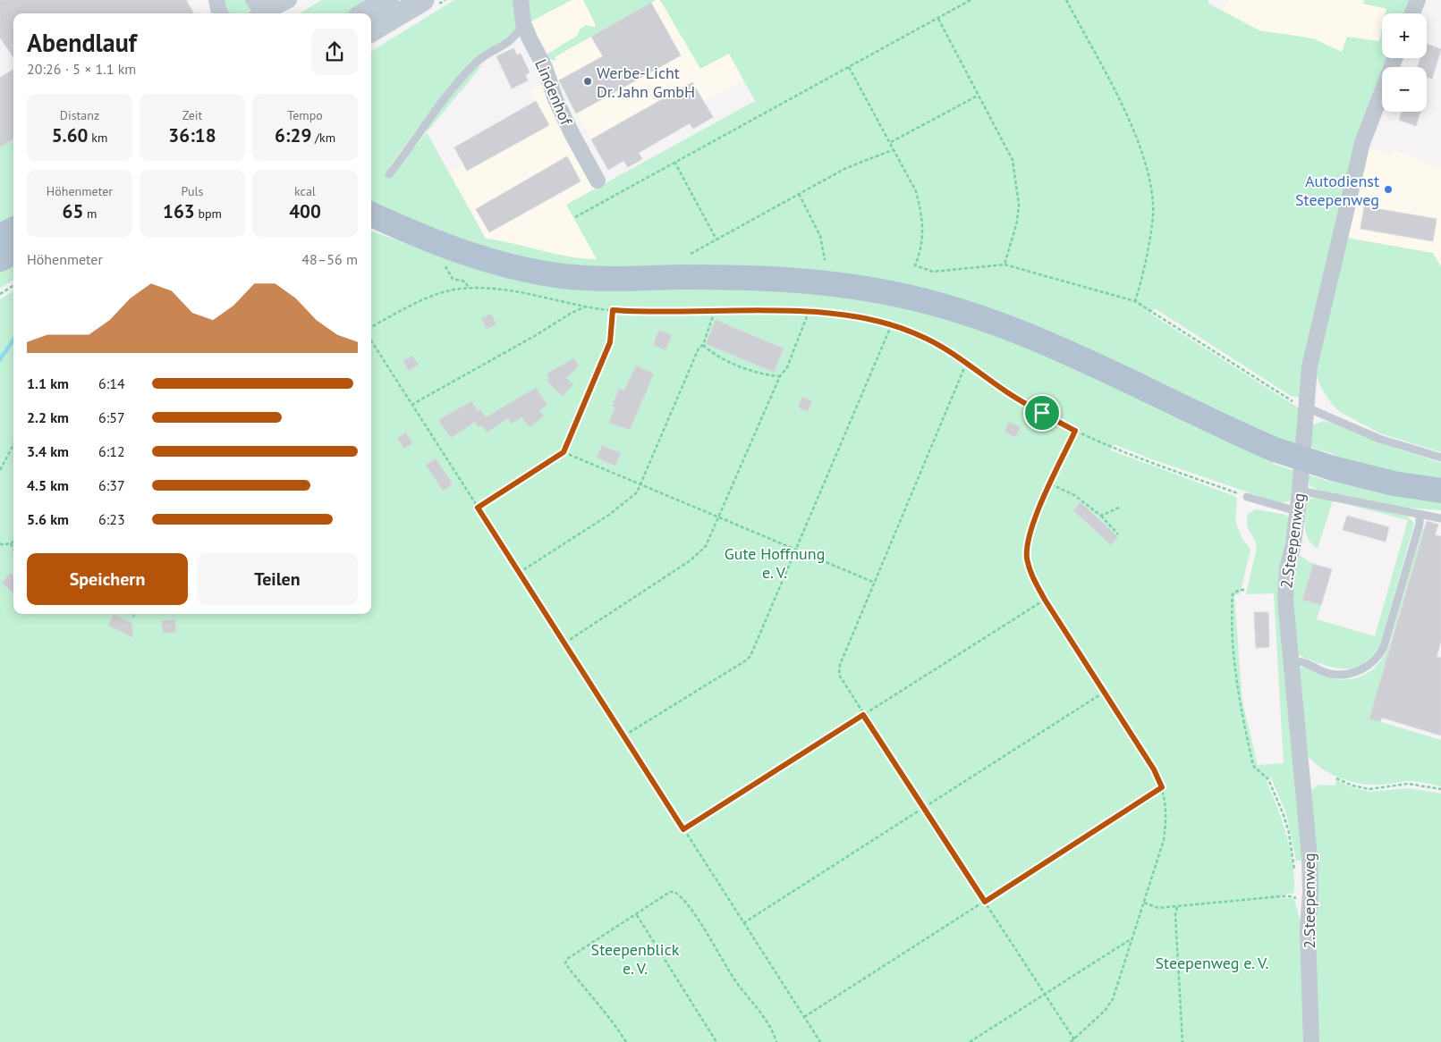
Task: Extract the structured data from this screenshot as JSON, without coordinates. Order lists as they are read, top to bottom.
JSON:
{
  "streets": {
    "street": ["Lindenhof", "2.Steepenweg"]
  },
  "parks": ["Gute Hoffnung e. V.", "Steepenblick e. V.", "Steepenweg e. V."],
  "places": ["Werbe-Licht Dr. Jahn GmbH", "Autodienst Steepenweg"],
  "page": {
    "map_buttons": ["+", "−"],
    "heading": ["Abendlauf", "20:26 · 5 × 1.1 km"],
    "stats": [
      ["Distanz", "5.60 km"],
      ["Zeit", "36:18"],
      ["Tempo", "6:29 /km"],
      ["Höhenmeter", "65 m"],
      ["Puls", "163 bpm"],
      ["kcal", "400"]
    ],
    "chart": ["Höhenmeter", "48–56 m"],
    "list": [
      {
        "name": "1.1 km",
        "note": "6:14"
      },
      {
        "name": "2.2 km",
        "note": "6:57"
      },
      {
        "name": "3.4 km",
        "note": "6:12"
      },
      {
        "name": "4.5 km",
        "note": "6:37"
      },
      {
        "name": "5.6 km",
        "note": "6:23"
      }
    ],
    "buttons": ["Speichern", "Teilen"]
  }
}
